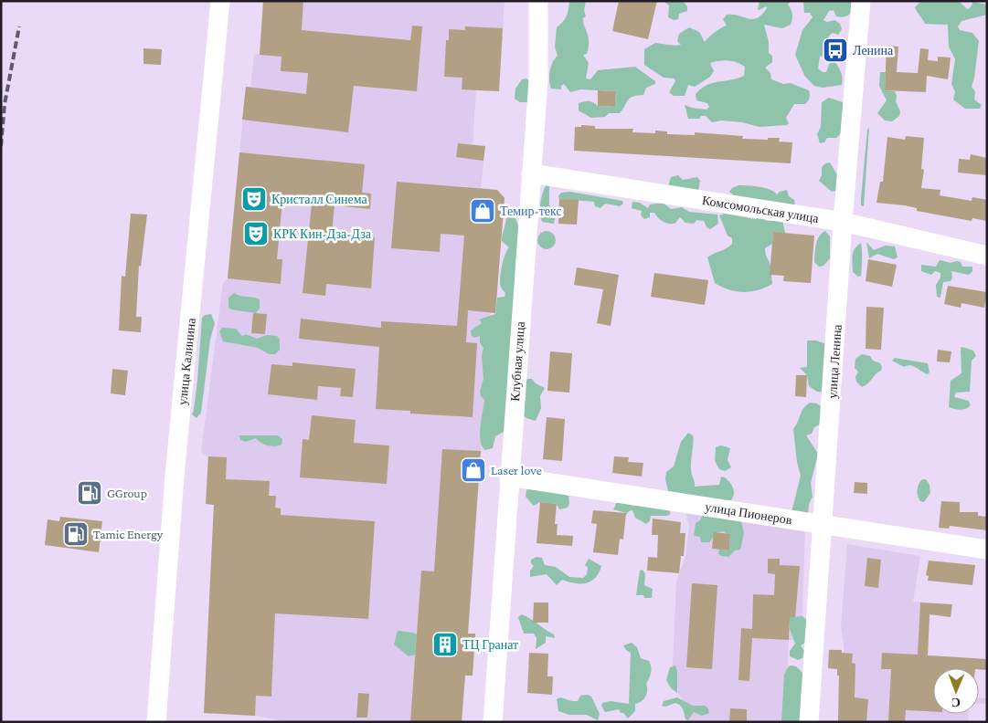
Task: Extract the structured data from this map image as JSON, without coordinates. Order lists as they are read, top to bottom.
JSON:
{
  "streets": {
    "street": [
      "Комсомольская улица",
      "улица Калинина",
      "Клубная улица",
      "улица Ленина",
      "улица Пионеров"
    ]
  },
  "crossings": [
    ["Комсомольская улица", "Клубная улица"],
    ["Комсомольская улица", "улица Ленина"],
    ["Клубная улица", "улица Пионеров"],
    ["улица Ленина", "улица Пионеров"]
  ],
  "places": {
    "bus stop": ["Ленина"],
    "theatre": ["Кристалл Синема", "КРК Кин-Дза-Дза"],
    "shop": ["Темир-текс", "Laser love"],
    "fuel station": ["GGroup", "Tamic Energy"],
    "building": ["ТЦ Гранат"]
  },
  "north": "bottom"
}
